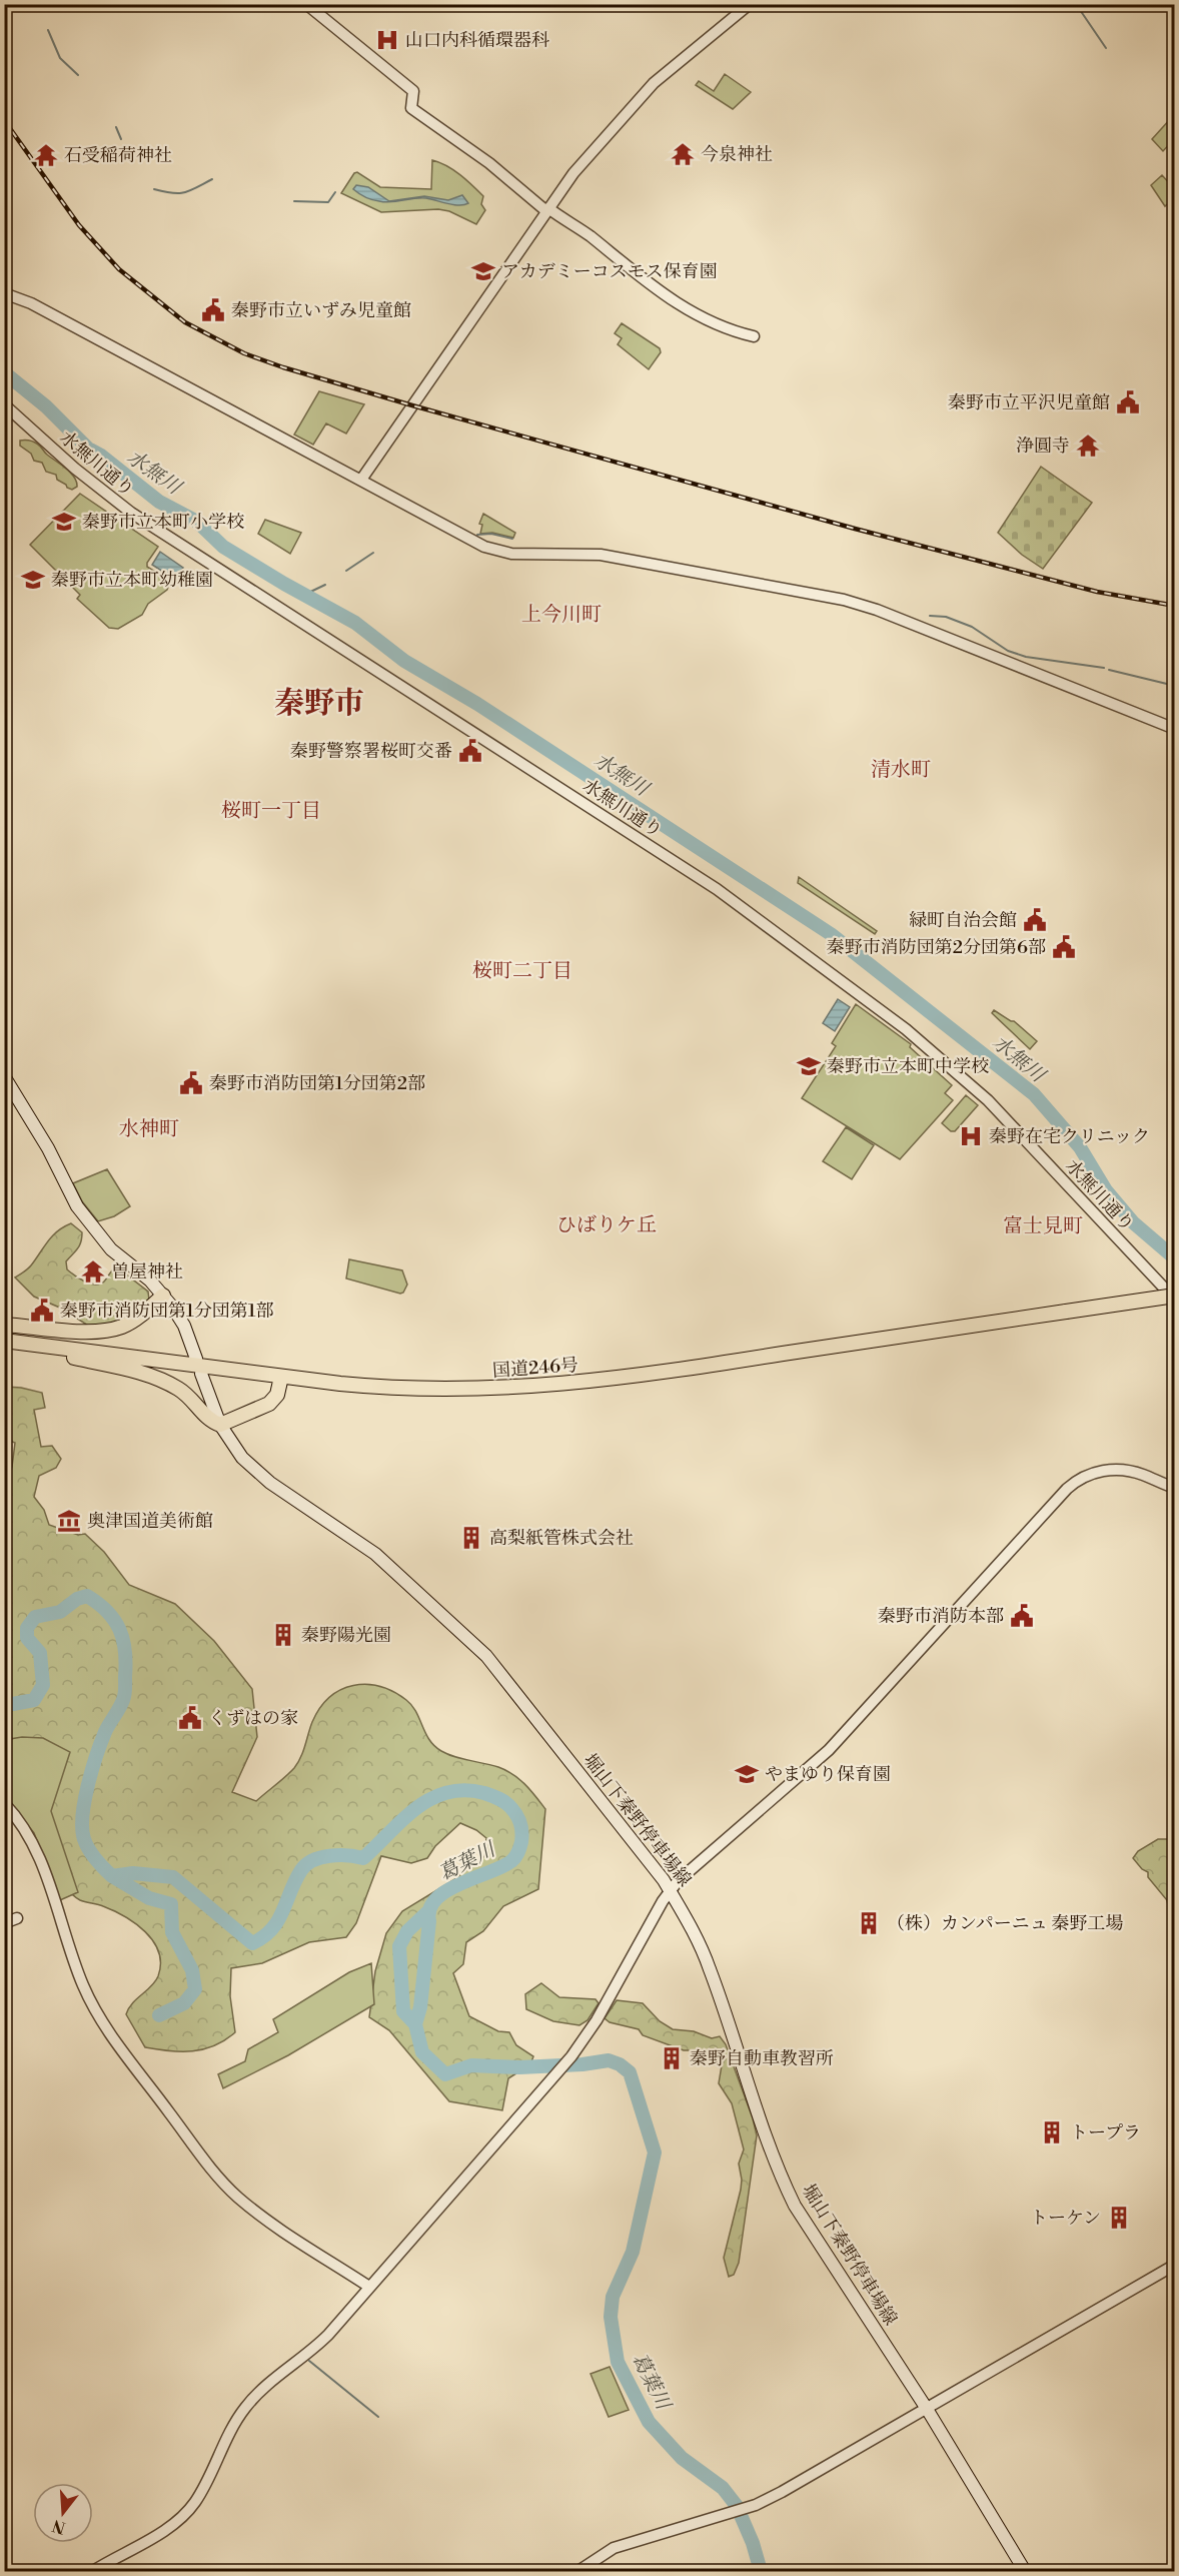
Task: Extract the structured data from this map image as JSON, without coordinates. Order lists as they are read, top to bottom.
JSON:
{
  "streets": {
    "highway": ["国道246号"],
    "main road": ["堀山下秦野停車場線"],
    "street": ["水無川通り"]
  },
  "crossings": [
    ["水無川通り", "国道246号"]
  ],
  "districts": [
    "上今川町",
    "秦野市",
    "清水町",
    "桜町一丁目",
    "桜町二丁目",
    "水神町",
    "ひばりケ丘",
    "富士見町"
  ],
  "water": ["水無川", "葛葉川"],
  "places": {
    "hospital": ["山口内科循環器科", "秦野在宅クリニック"],
    "temple": [
      "今泉神社",
      "石受稲荷神社",
      "浄圓寺",
      "曽屋神社"
    ],
    "school or university": [
      "アカデミーコスモス保育園",
      "秦野市立本町小学校",
      "秦野市立本町幼稚園",
      "秦野市立本町中学校",
      "やまゆり保育園"
    ],
    "public building": [
      "秦野市立いずみ児童館",
      "秦野市立平沢児童館",
      "秦野警察署桜町交番",
      "緑町自治会館",
      "秦野市消防団第2分団第6部",
      "秦野市消防団第1分団第2部",
      "秦野市消防団第1分団第1部",
      "秦野市消防本部",
      "くずはの家"
    ],
    "museum": ["奥津国道美術館"],
    "building": [
      "高梨紙管株式会社",
      "秦野陽光園",
      "（株）カンパーニュ 秦野工場",
      "秦野自動車教習所",
      "トープラ",
      "トーケン"
    ]
  },
  "north": "bottom"
}
